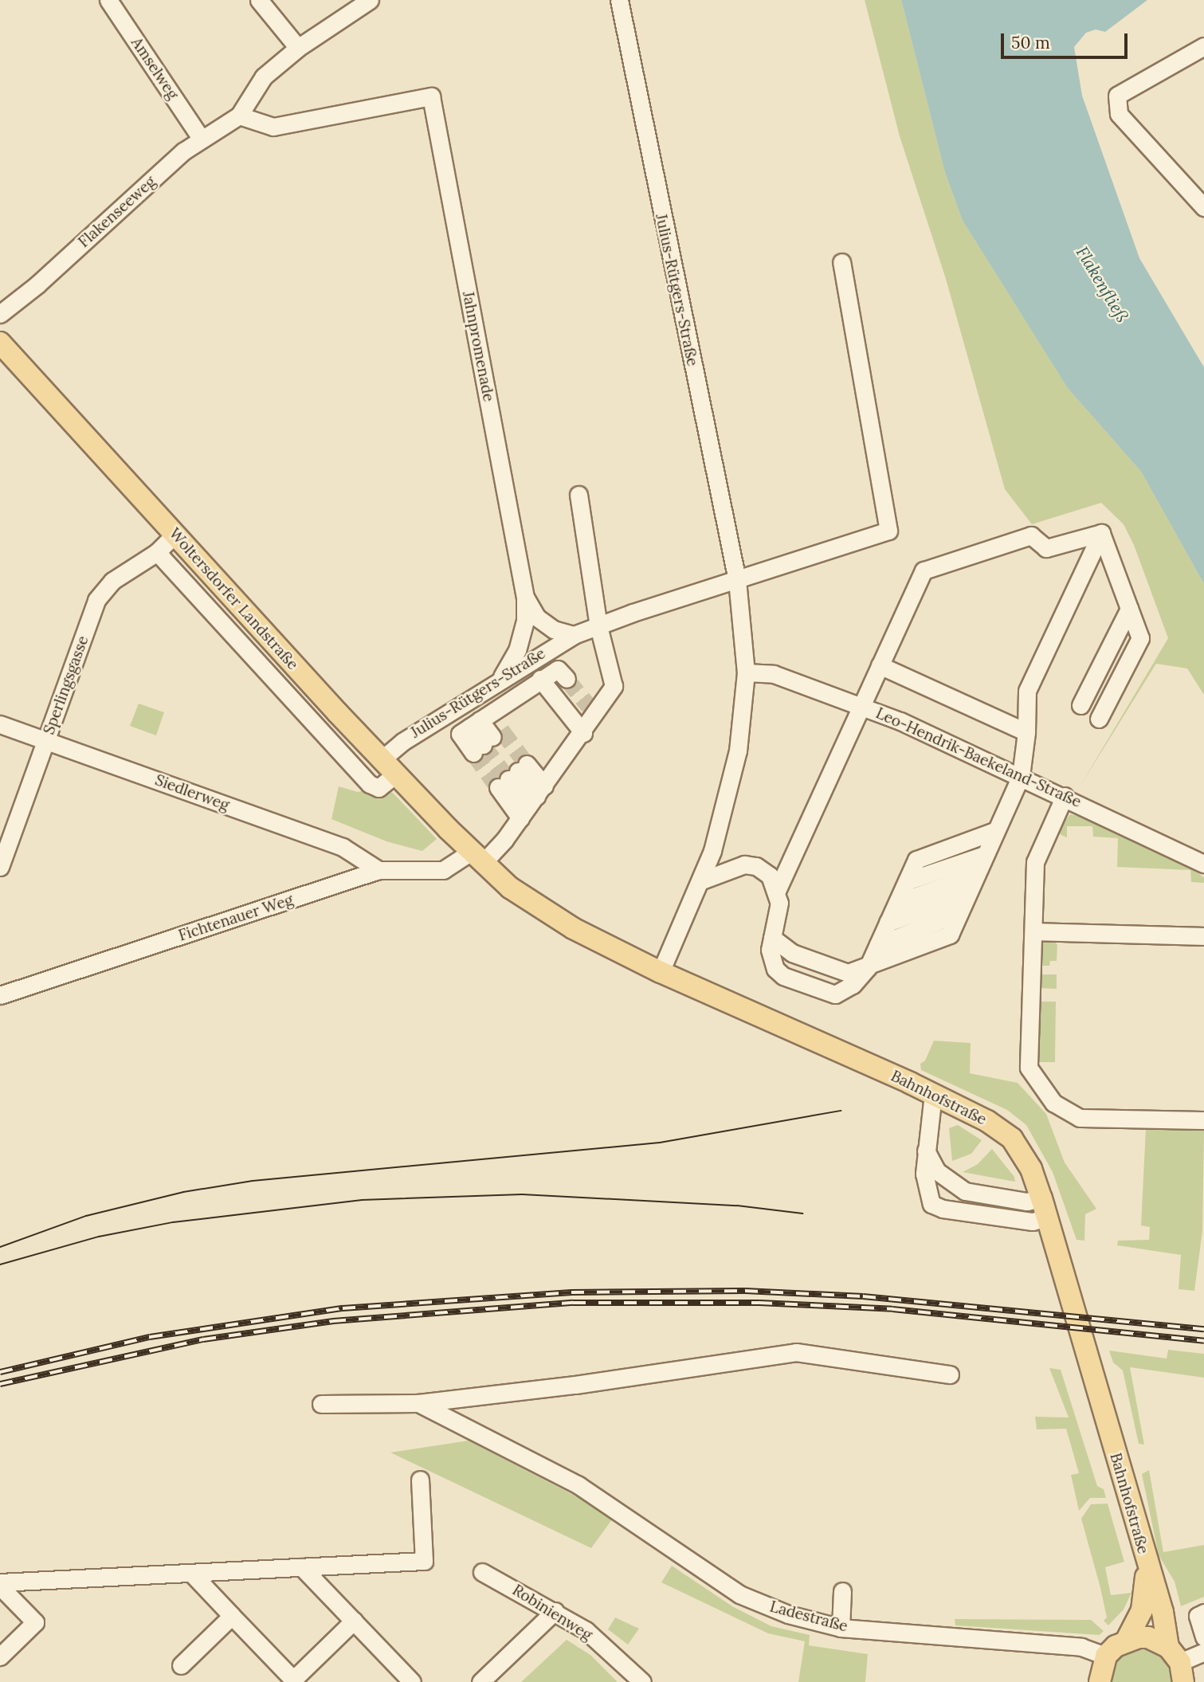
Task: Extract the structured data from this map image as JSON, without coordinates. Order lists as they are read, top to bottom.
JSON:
{
  "streets": {
    "main road": ["Woltersdorfer Landstraße", "Bahnhofstraße"],
    "street": [
      "Amselweg",
      "Flakenseeweg",
      "Julius-Rütgers-Straße",
      "Jahnpromenade",
      "Sperlingsgasse",
      "Leo-Hendrik-Baekeland-Straße",
      "Siedlerweg",
      "Fichtenauer Weg",
      "Robinienweg",
      "Ladestraße"
    ]
  },
  "crossings": [
    ["Amselweg", "Flakenseeweg"],
    ["Flakenseeweg", "Jahnpromenade"],
    ["Julius-Rütgers-Straße", "Jahnpromenade"],
    ["Julius-Rütgers-Straße", "Woltersdorfer Landstraße"],
    ["Julius-Rütgers-Straße", "Sperlingsgasse"],
    ["Julius-Rütgers-Straße", "Leo-Hendrik-Baekeland-Straße"],
    ["Julius-Rütgers-Straße", "Fichtenauer Weg"],
    ["Julius-Rütgers-Straße", "Bahnhofstraße"],
    ["Woltersdorfer Landstraße", "Sperlingsgasse"],
    ["Woltersdorfer Landstraße", "Fichtenauer Weg"],
    ["Woltersdorfer Landstraße", "Bahnhofstraße"],
    ["Sperlingsgasse", "Siedlerweg"],
    ["Siedlerweg", "Fichtenauer Weg"],
    ["Fichtenauer Weg", "Bahnhofstraße"]
  ],
  "water": ["Flakenfließ"],
  "scale_bar": "50 m"
}
